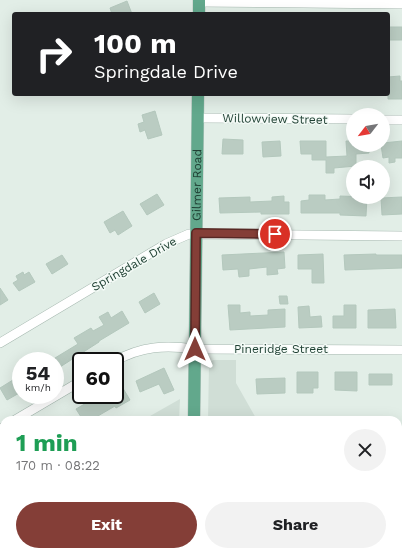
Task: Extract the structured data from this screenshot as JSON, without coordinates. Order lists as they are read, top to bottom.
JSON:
{
  "streets": {
    "main road": ["Gilmer Road"],
    "street": ["Willowview Street", "Springdale Drive", "Pineridge Street"]
  },
  "crossings": [
    ["Willowview Street", "Gilmer Road"],
    ["Gilmer Road", "Springdale Drive"],
    ["Gilmer Road", "Pineridge Street"]
  ],
  "north": "bottom left",
  "page": {
    "turn": ["100 m", "Springdale Drive"],
    "speed": "54 km/h",
    "limit": "60",
    "heading": ["1 min", "170 m · 08:22"],
    "buttons": ["Exit", "Share"]
  }
}
